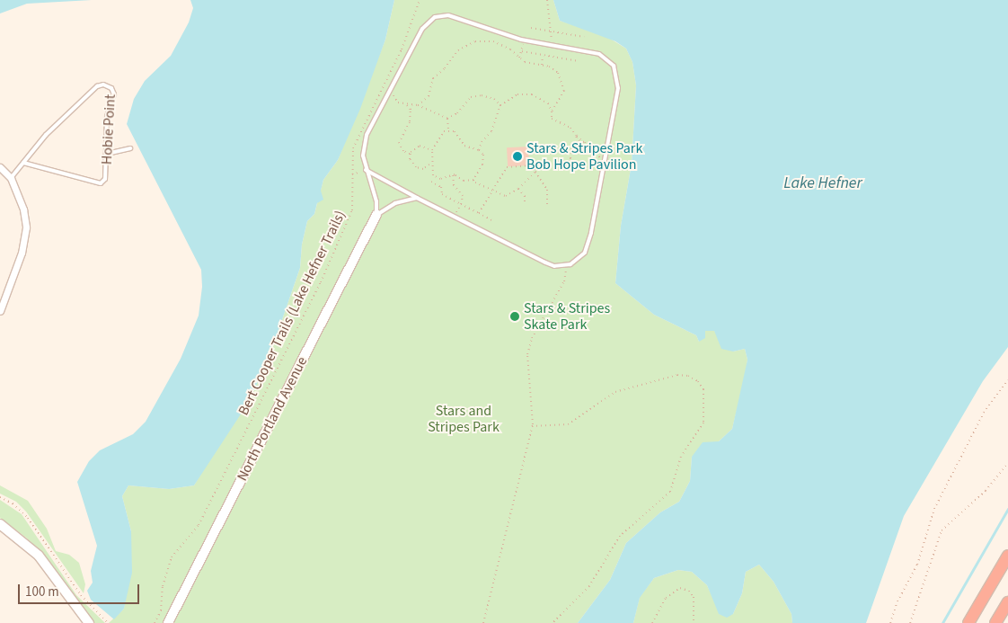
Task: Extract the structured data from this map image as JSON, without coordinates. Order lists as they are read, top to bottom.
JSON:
{
  "streets": {
    "street": ["North Portland Avenue"],
    "lane": ["Hobie Point"],
    "path": ["Bert Cooper Trails (Lake Hefner Trails)"]
  },
  "water": ["Lake Hefner"],
  "parks": ["Stars and Stripes Park"],
  "places": ["Stars & Stripes Park Bob Hope Pavilion", "Stars & Stripes Skate Park"],
  "scale_bar": "100 m"
}
